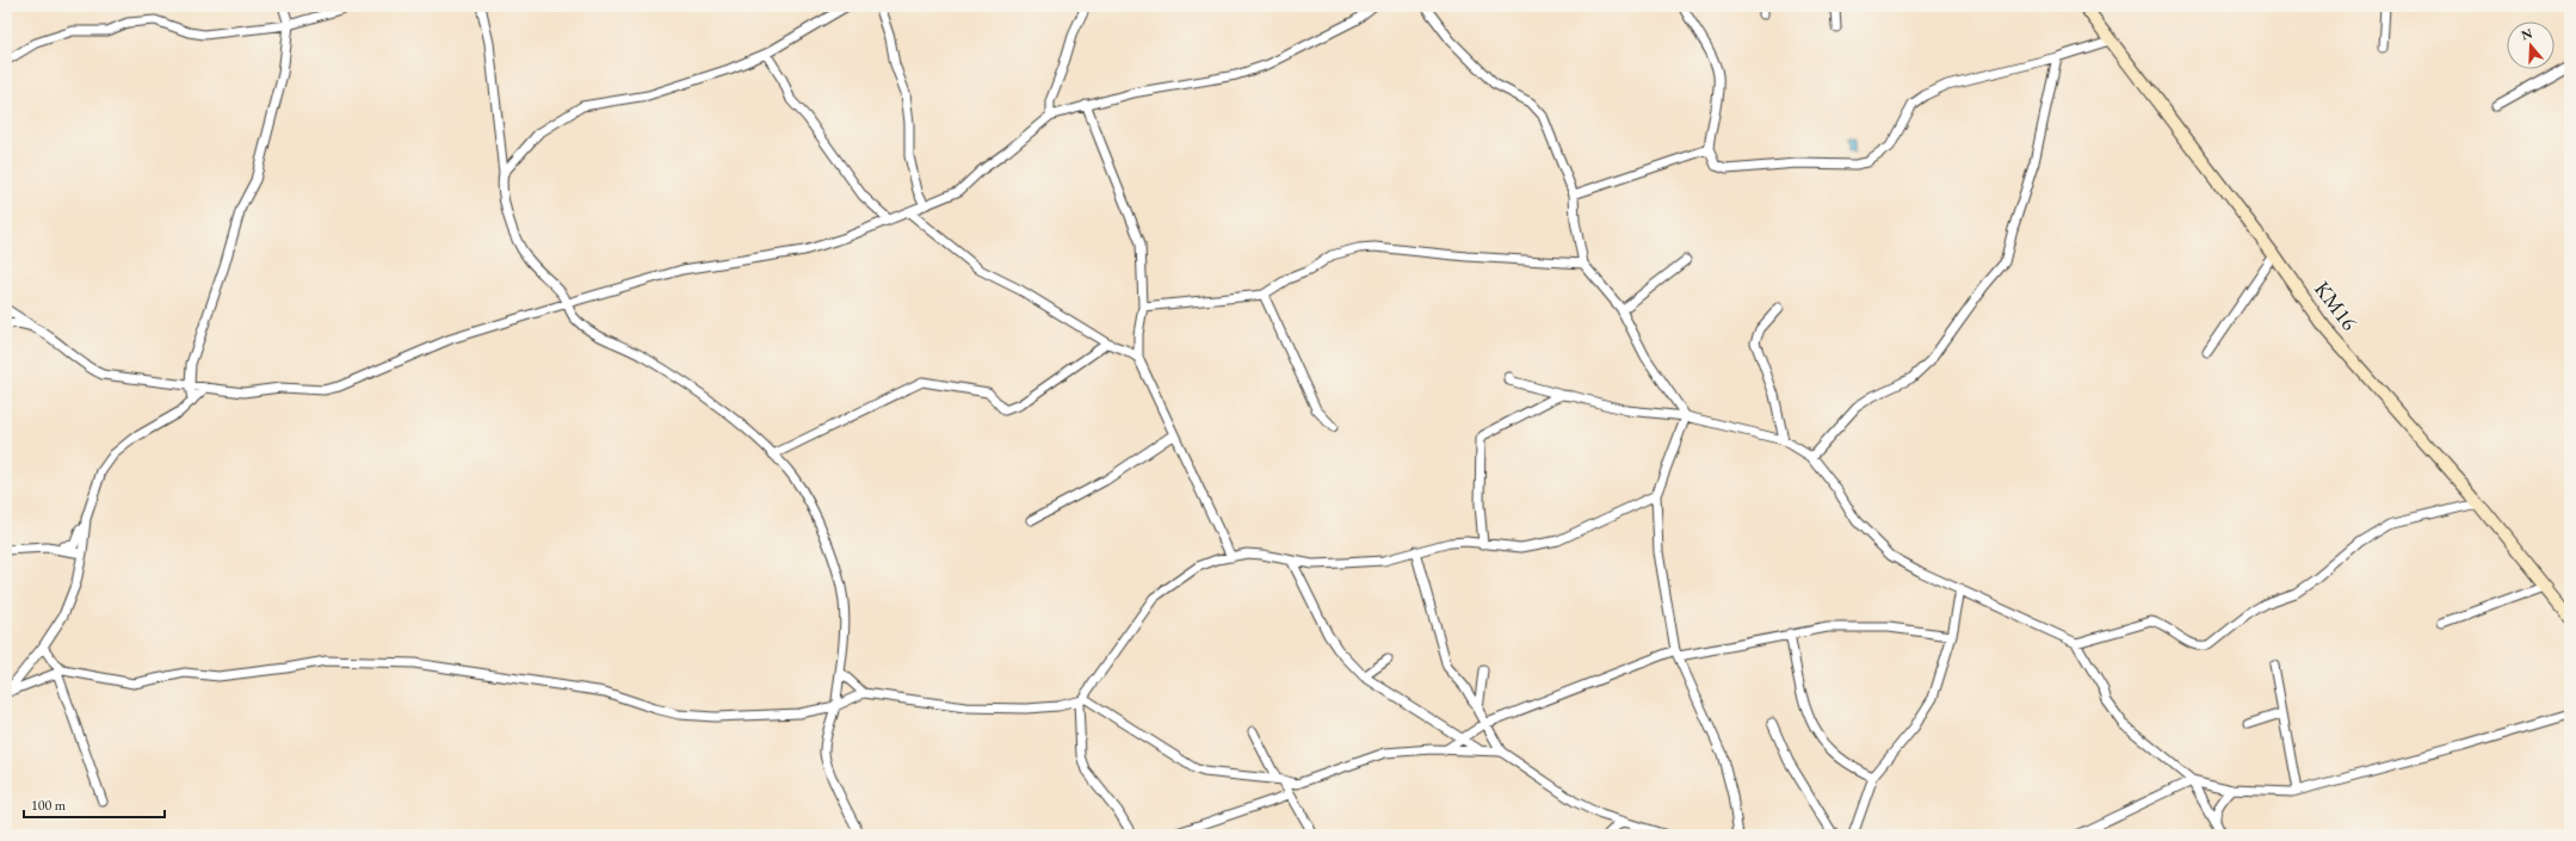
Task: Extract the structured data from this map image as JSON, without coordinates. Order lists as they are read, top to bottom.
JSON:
{
  "streets": {
    "street": ["KM16"]
  },
  "scale_bar": "100 m",
  "north": "top"
}
